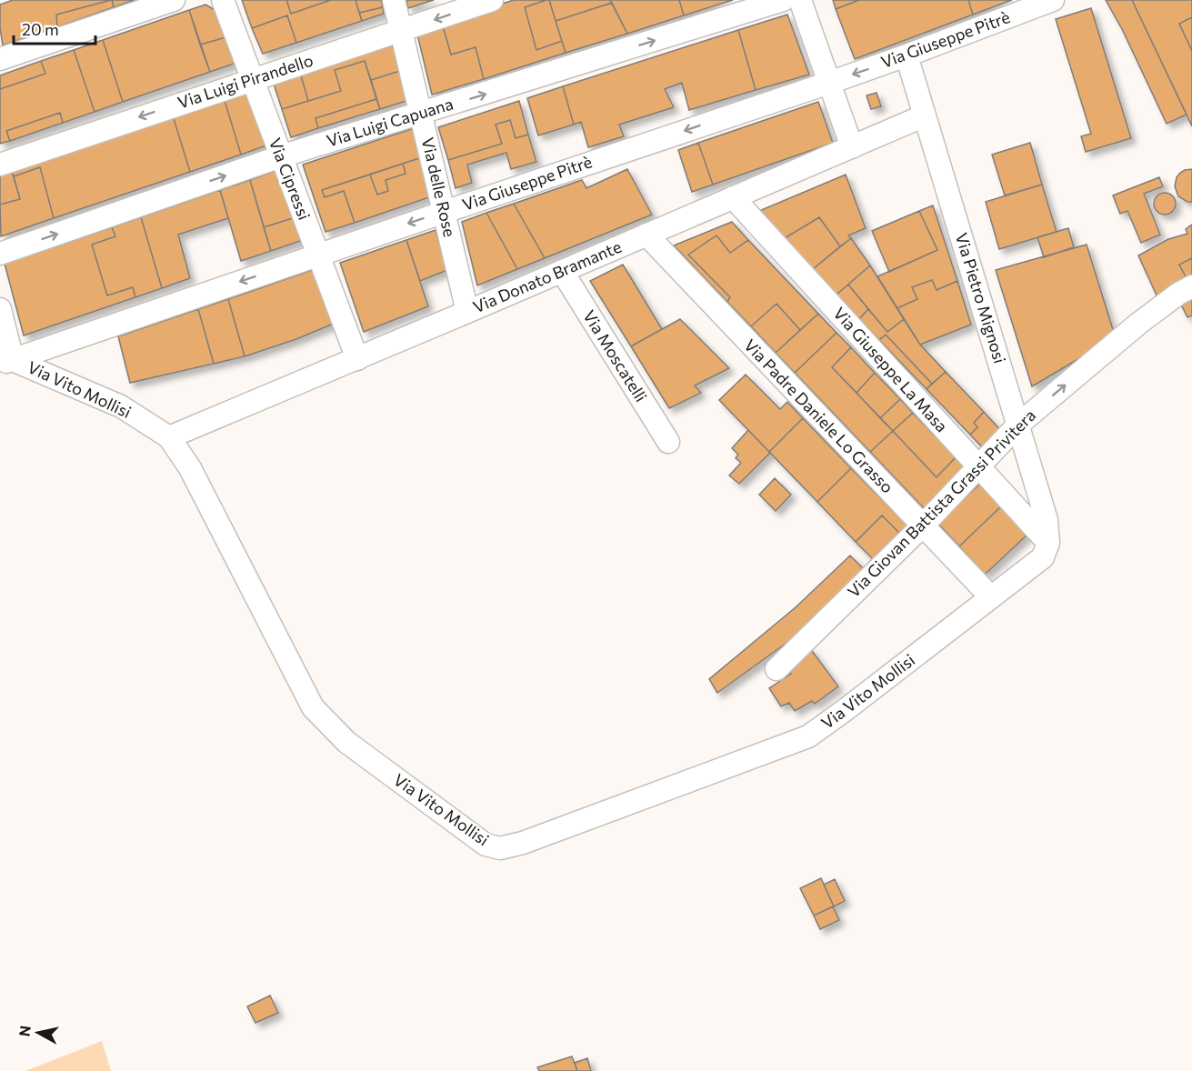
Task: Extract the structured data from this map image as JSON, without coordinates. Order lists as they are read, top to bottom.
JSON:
{
  "streets": {
    "street": [
      "Via Giuseppe Pitrè",
      "Via Luigi Pirandello",
      "Via Luigi Capuana",
      "Via Cipressi",
      "Via delle Rose",
      "Via Donato Bramante",
      "Via Pietro Mignosi",
      "Via Moscatelli",
      "Via Giuseppe La Masa",
      "Via Vito Mollisi",
      "Via Padre Daniele Lo Grasso",
      "Via Giovan Battista Grassi Privitera"
    ]
  },
  "crossings": [
    ["Via Giuseppe Pitrè", "Via Cipressi"],
    ["Via Giuseppe Pitrè", "Via delle Rose"],
    ["Via Giuseppe Pitrè", "Via Pietro Mignosi"],
    ["Via Giuseppe Pitrè", "Via Vito Mollisi"],
    ["Via Luigi Pirandello", "Via Cipressi"],
    ["Via Luigi Pirandello", "Via delle Rose"],
    ["Via Luigi Capuana", "Via Cipressi"],
    ["Via Luigi Capuana", "Via delle Rose"],
    ["Via Cipressi", "Via Donato Bramante"],
    ["Via delle Rose", "Via Donato Bramante"],
    ["Via Donato Bramante", "Via Pietro Mignosi"],
    ["Via Donato Bramante", "Via Moscatelli"],
    ["Via Donato Bramante", "Via Giuseppe La Masa"],
    ["Via Donato Bramante", "Via Vito Mollisi"],
    ["Via Donato Bramante", "Via Padre Daniele Lo Grasso"],
    ["Via Pietro Mignosi", "Via Giuseppe La Masa"],
    ["Via Pietro Mignosi", "Via Vito Mollisi"],
    ["Via Pietro Mignosi", "Via Giovan Battista Grassi Privitera"],
    ["Via Giuseppe La Masa", "Via Vito Mollisi"],
    ["Via Giuseppe La Masa", "Via Giovan Battista Grassi Privitera"],
    ["Via Vito Mollisi", "Via Padre Daniele Lo Grasso"],
    ["Via Padre Daniele Lo Grasso", "Via Giovan Battista Grassi Privitera"]
  ],
  "one_way": ["Via Giuseppe Pitrè", "Via Luigi Capuana", "Via Giovan Battista Grassi Privitera"],
  "scale_bar": "20 m",
  "north": "left"
}
